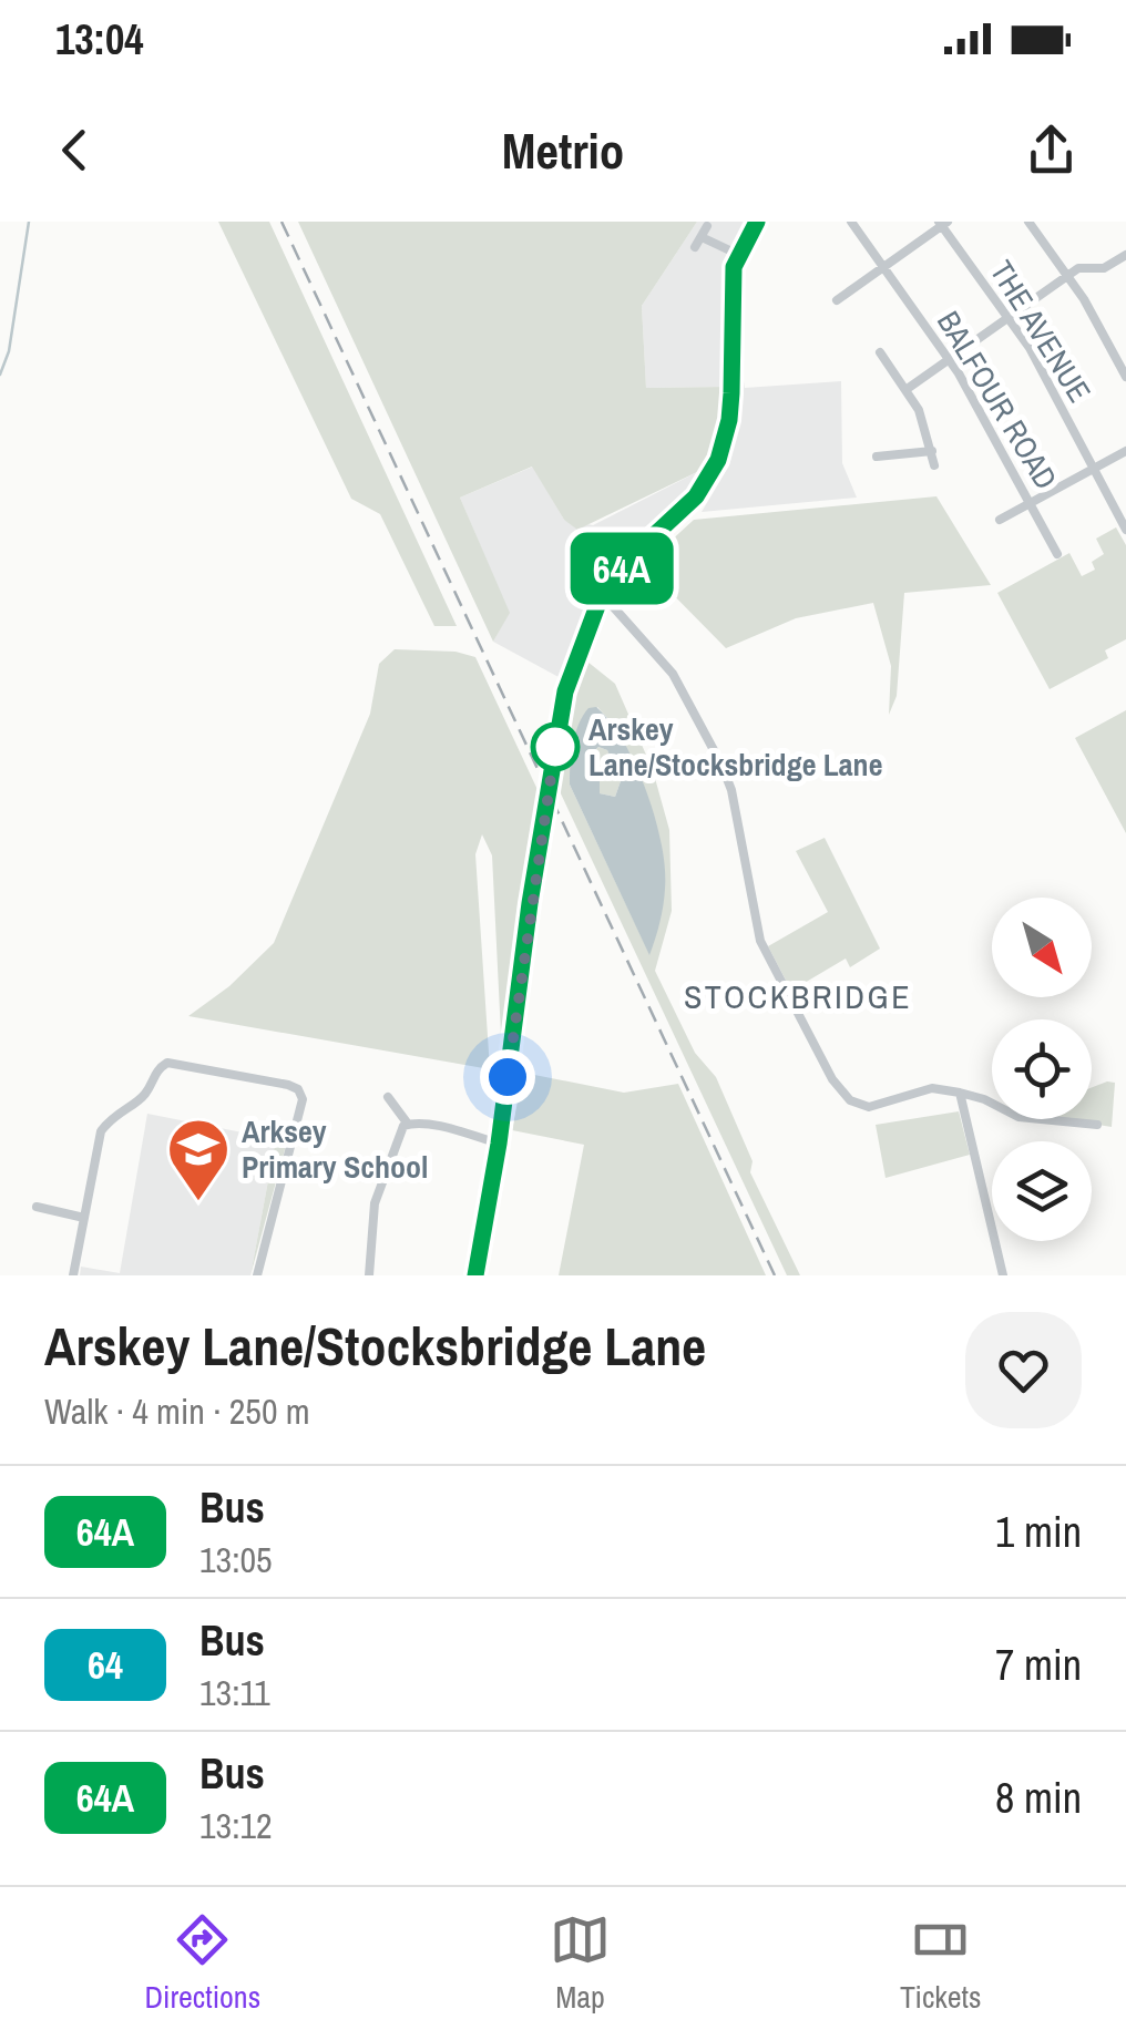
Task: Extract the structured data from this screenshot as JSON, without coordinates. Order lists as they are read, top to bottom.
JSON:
{
  "streets": {
    "street": ["THE AVENUE", "BALFOUR ROAD"]
  },
  "districts": ["STOCKBRIDGE"],
  "places": {
    "other": ["Arskey Lane/Stocksbridge Lane"],
    "school or university": ["Arksey Primary School"]
  },
  "lines": ["bus line 64A"],
  "north": "bottom right",
  "page": {
    "status": "13:04",
    "header": "Metrio",
    "on_map": "64A",
    "heading": ["Arskey Lane/Stocksbridge Lane", "Walk · 4 min · 250 m"],
    "list": [
      {
        "mark": "64A",
        "name": "Bus",
        "note": "13:05",
        "value": "1 min"
      },
      {
        "mark": "64",
        "name": "Bus",
        "note": "13:11",
        "value": "7 min"
      },
      {
        "mark": "64A",
        "name": "Bus",
        "note": "13:12",
        "value": "8 min"
      }
    ],
    "tabs": ["Directions", "Map", "Tickets"]
  }
}
